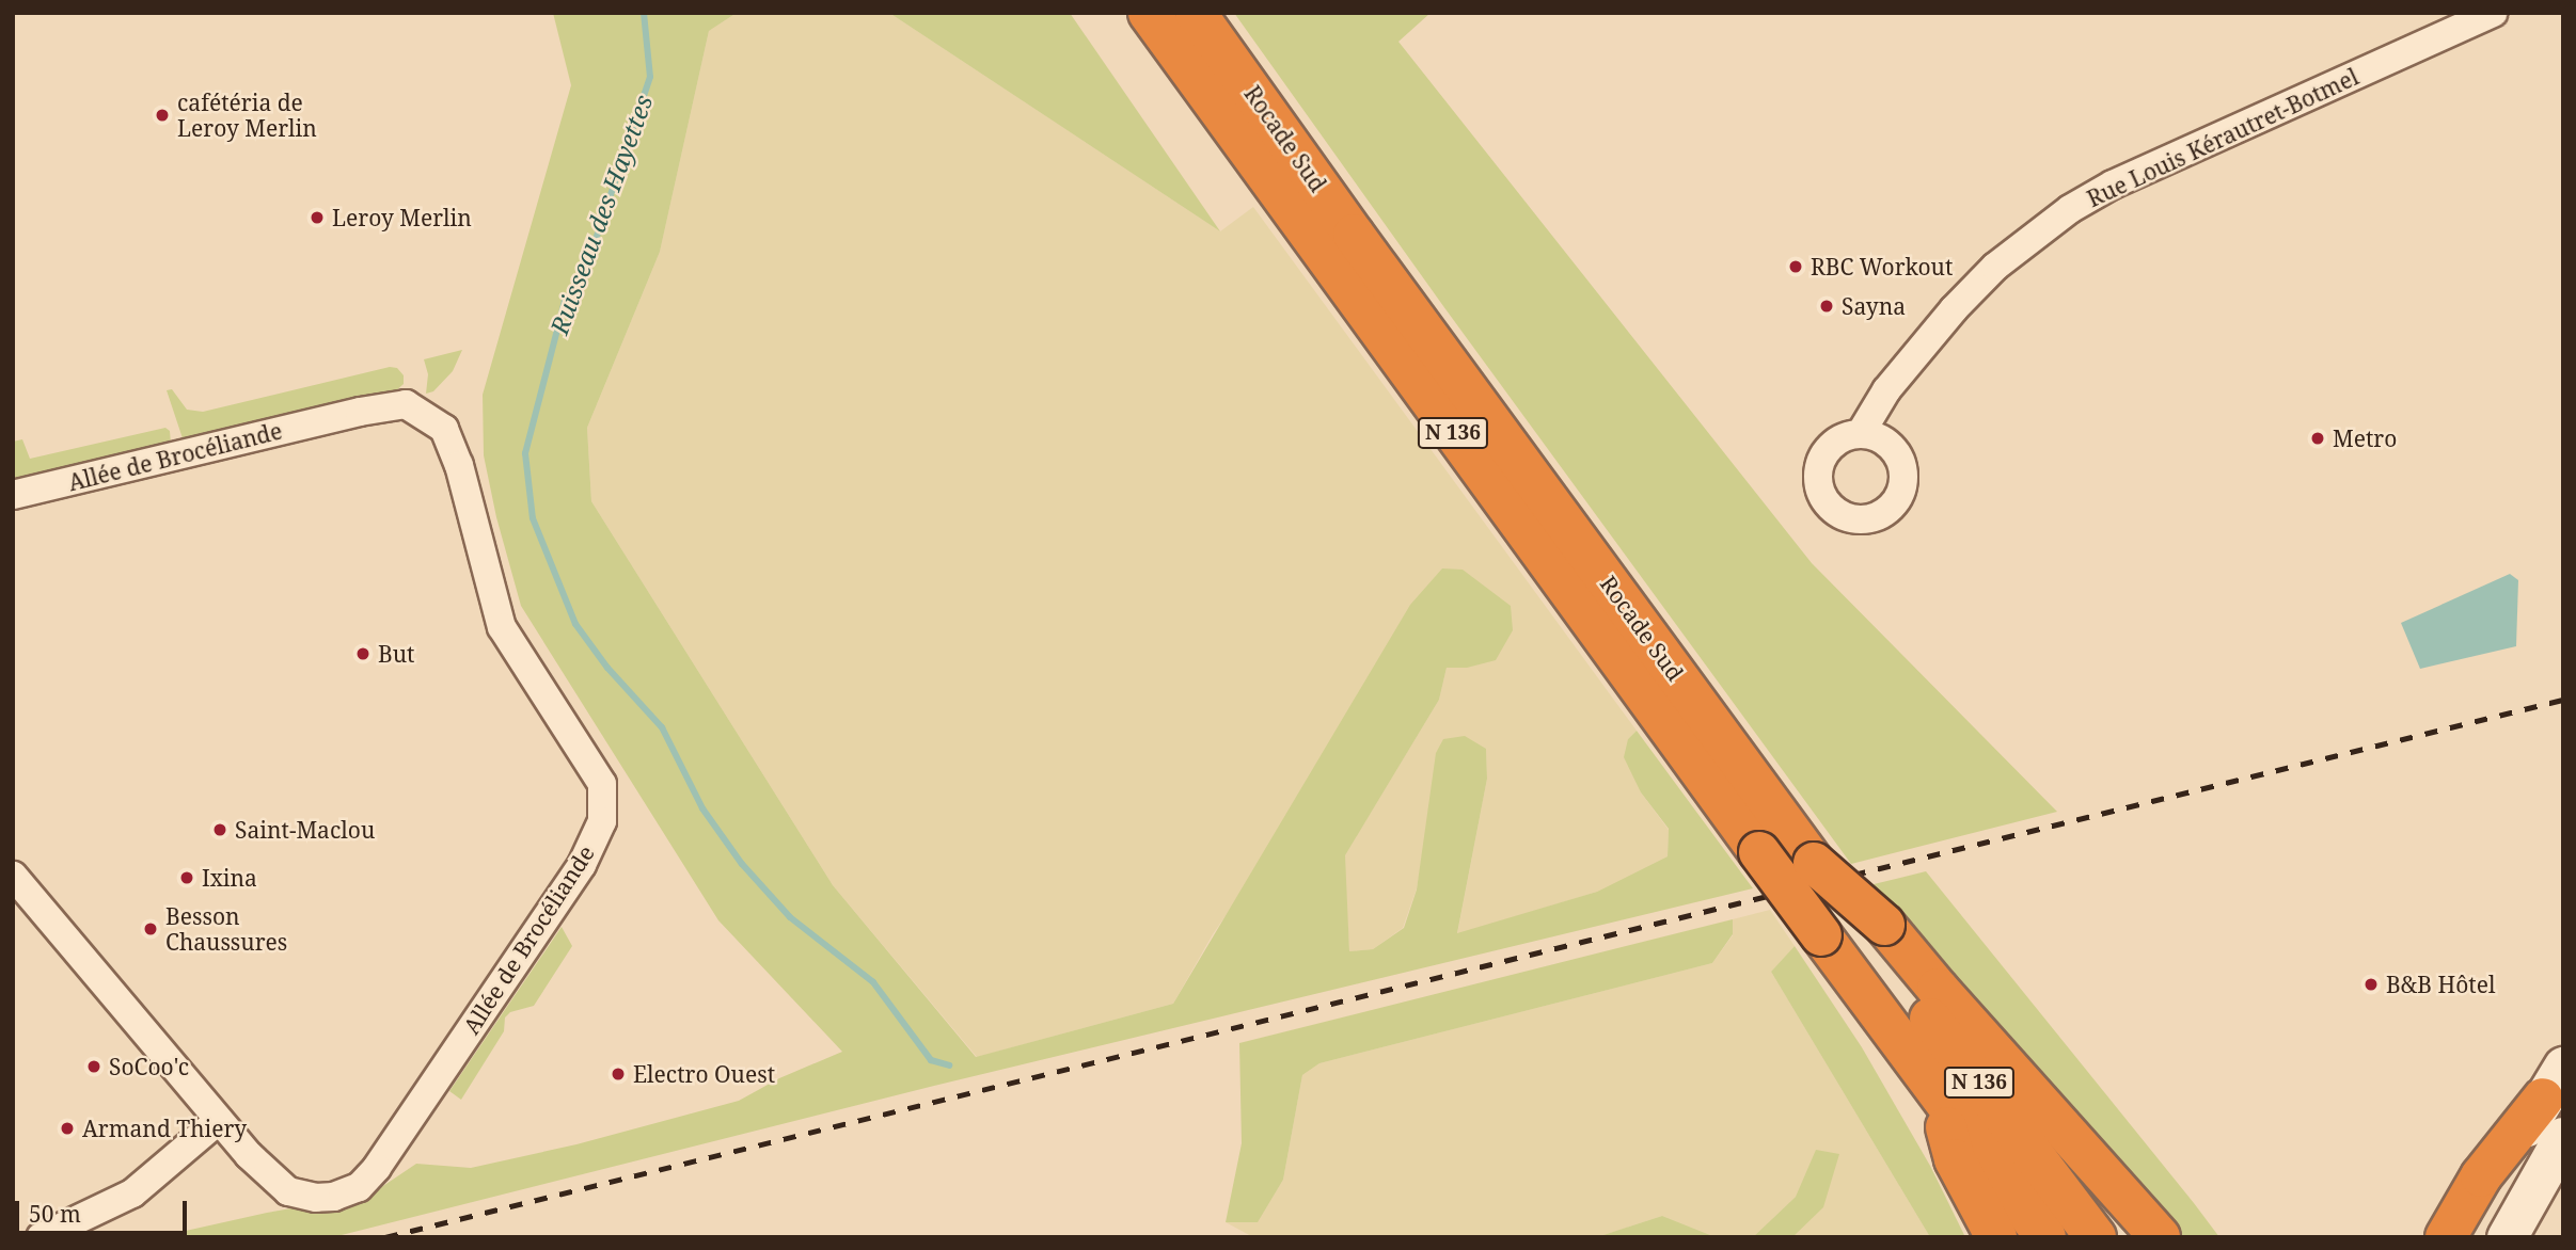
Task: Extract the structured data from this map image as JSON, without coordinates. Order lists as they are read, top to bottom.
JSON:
{
  "streets": {
    "highway": ["Rocade Sud", "N 136"],
    "street": ["Rue Louis Kérautret-Botmel", "Allée de Brocéliande"]
  },
  "water": ["Ruisseau des Hayettes"],
  "places": [
    "cafétéria de Leroy Merlin",
    "Leroy Merlin",
    "RBC Workout",
    "Sayna",
    "Metro",
    "But",
    "Saint-Maclou",
    "Ixina",
    "Besson Chaussures",
    "B&B Hôtel",
    "SoCoo'c",
    "Electro Ouest",
    "Armand Thiery"
  ],
  "scale_bar": "50 m"
}
